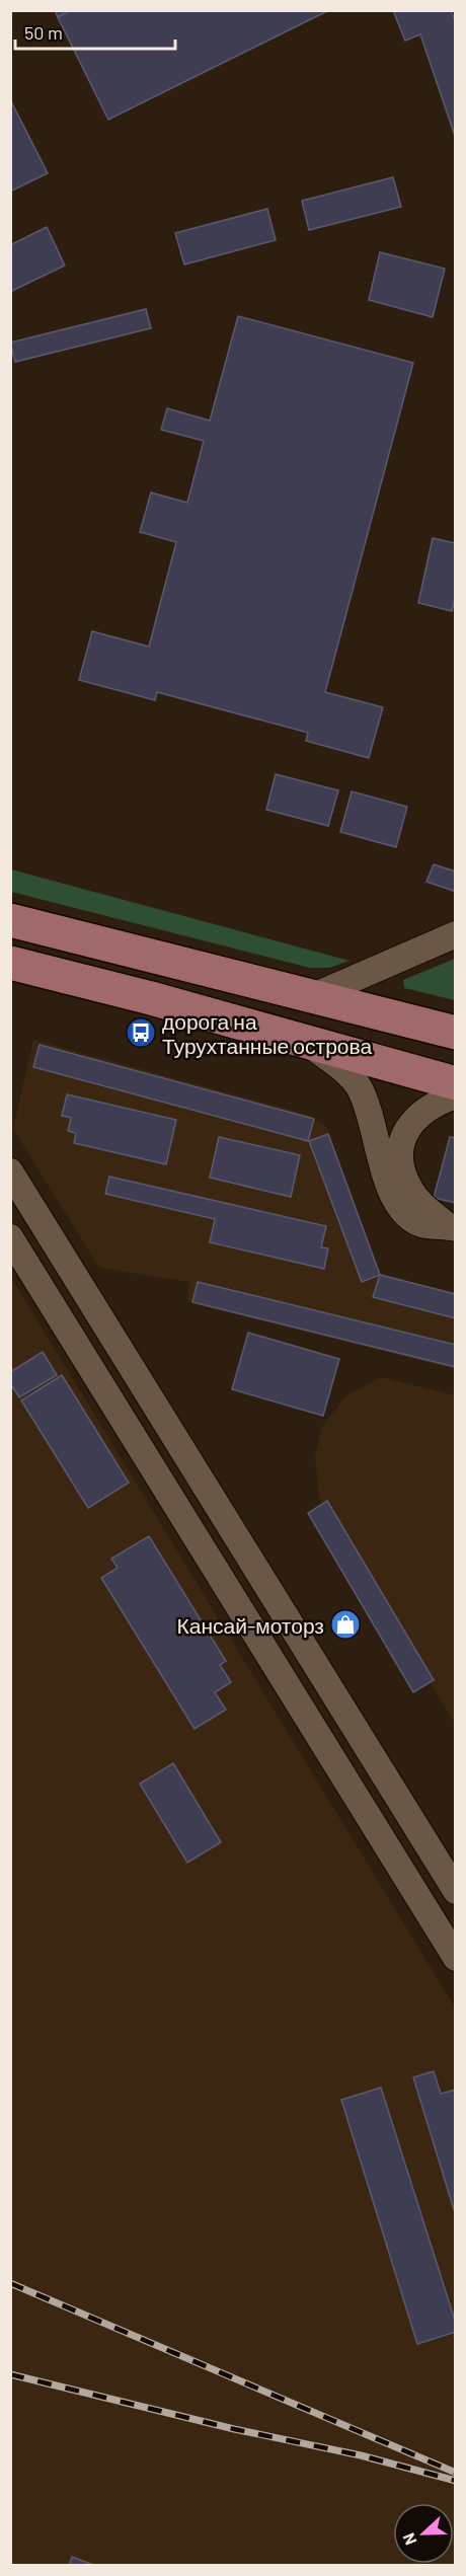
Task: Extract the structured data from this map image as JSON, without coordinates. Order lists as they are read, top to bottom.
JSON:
{
  "places": {
    "bus stop": ["дорога на Турухтанные острова"],
    "shop": ["Кансай-моторз"]
  },
  "scale_bar": "50 m",
  "north": "left"
}
